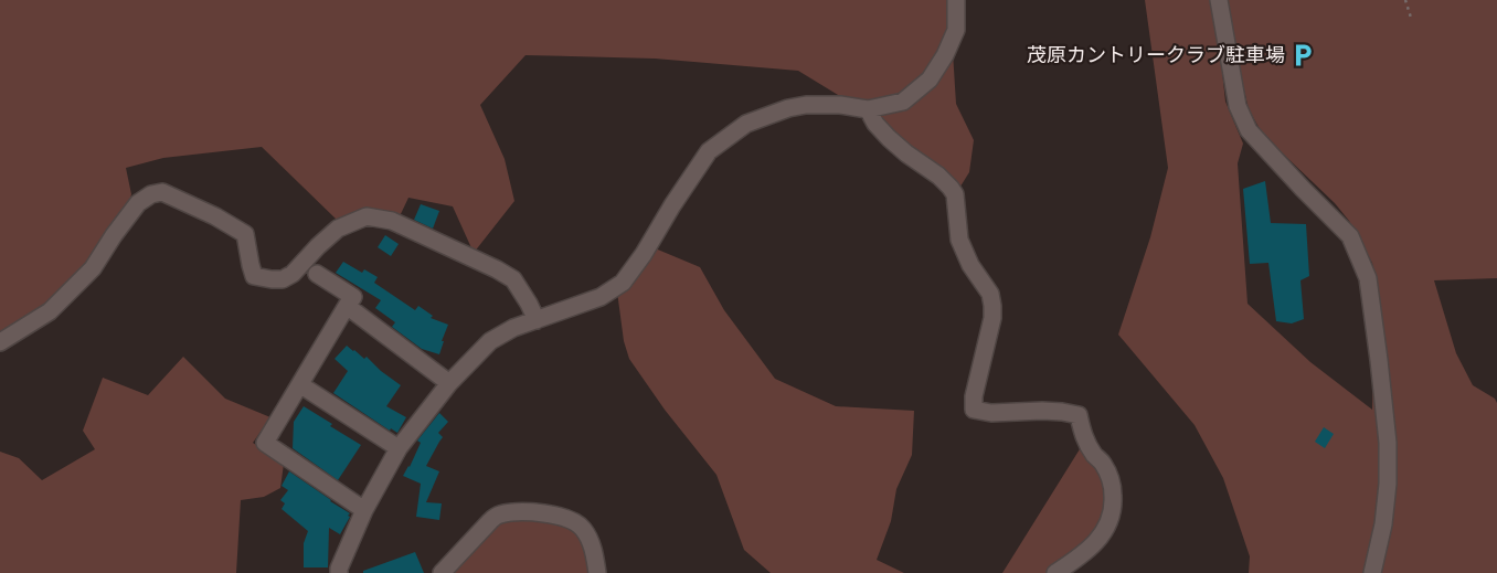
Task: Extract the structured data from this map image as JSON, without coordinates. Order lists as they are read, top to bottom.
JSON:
{
  "places": {
    "parking": ["茂原カントリークラブ駐車場"]
  }
}
